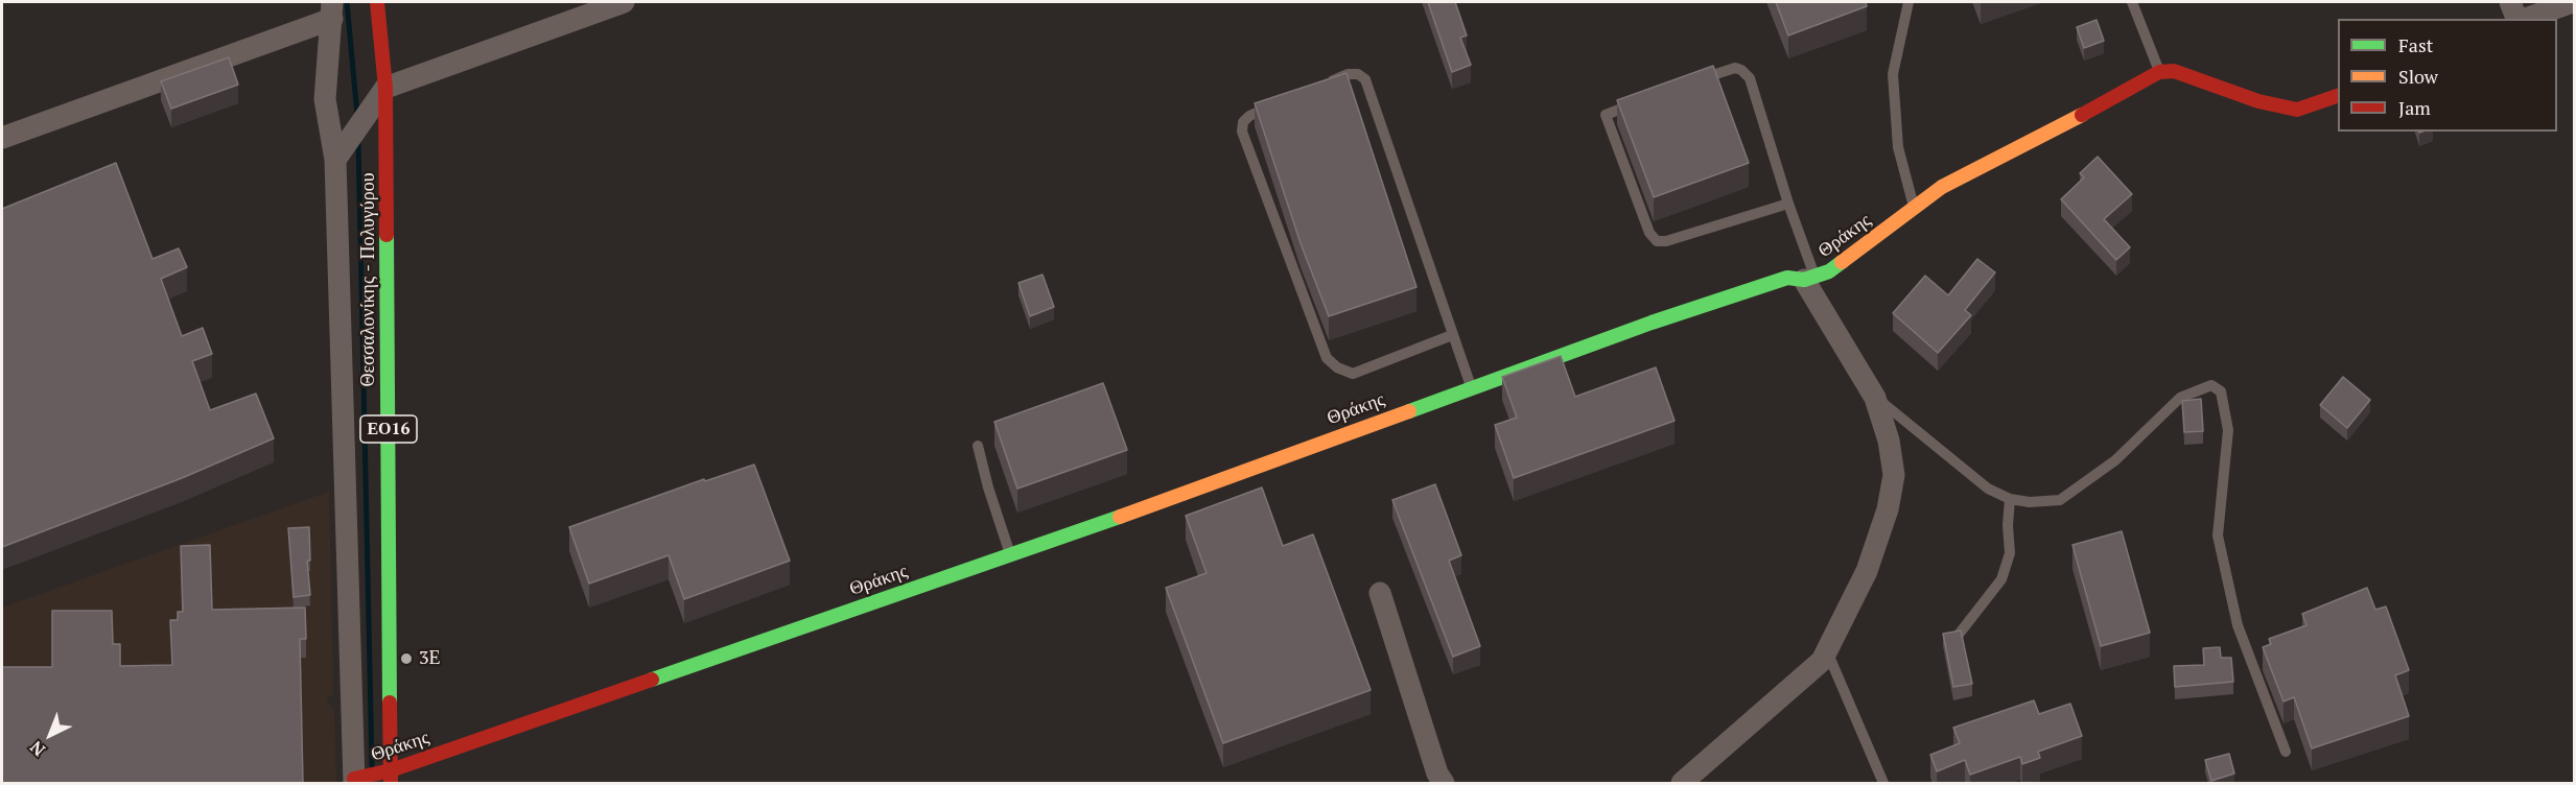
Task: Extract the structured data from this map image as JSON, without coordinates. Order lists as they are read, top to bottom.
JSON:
{
  "streets": {
    "street": ["Θράκης", "Θεσσαλονίκης - Πολυγύρου", "ΕΟ16"]
  },
  "crossings": [
    ["Θράκης", "Θεσσαλονίκης - Πολυγύρου"]
  ],
  "places": ["3Ε"],
  "legend": ["Fast", "Slow", "Jam"],
  "north": "bottom left"
}
